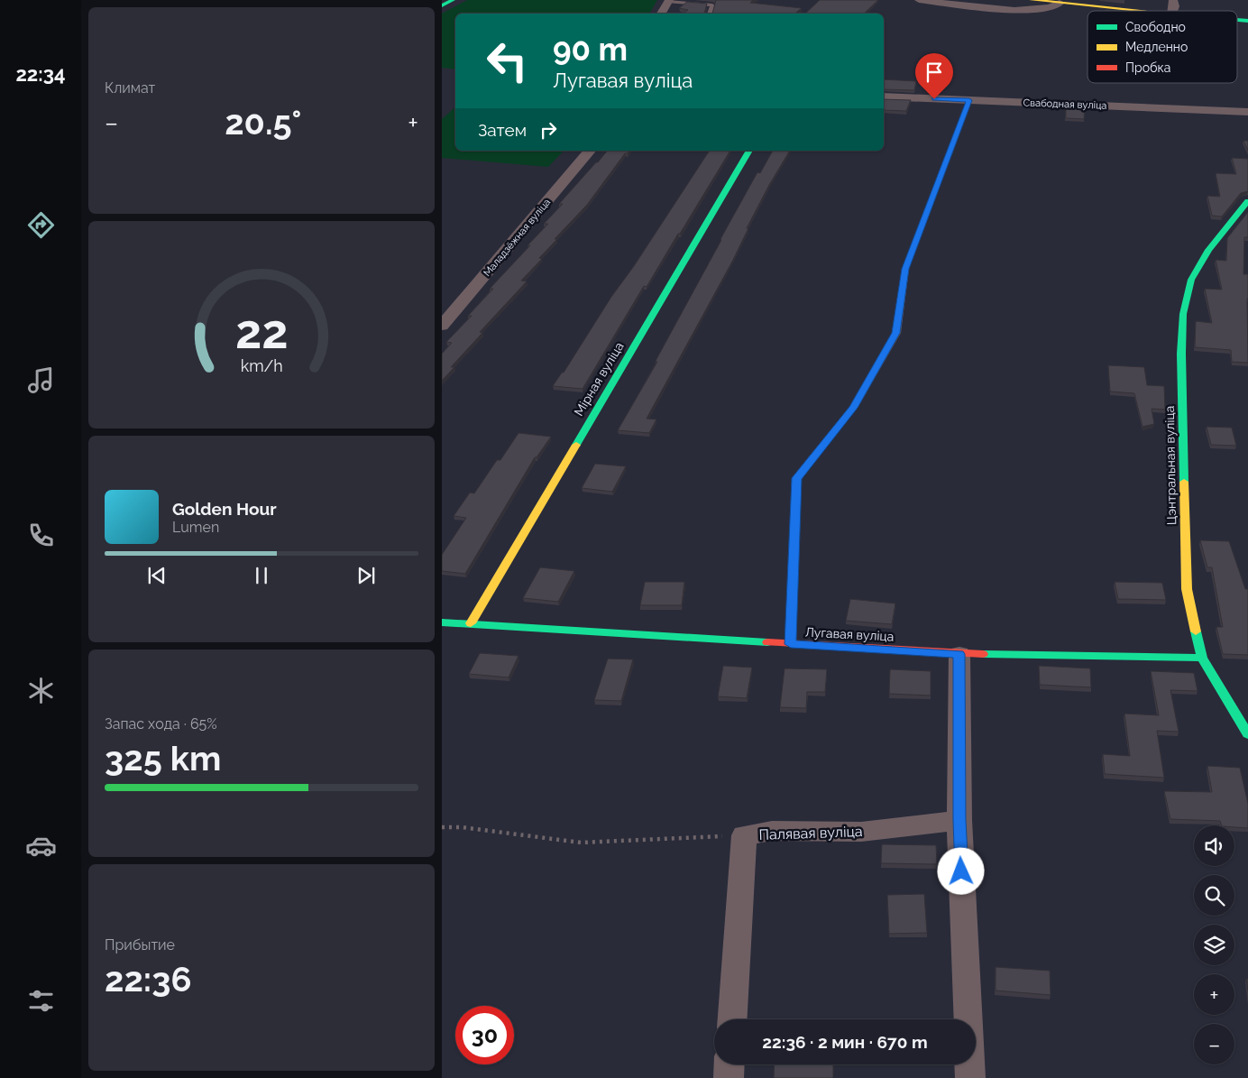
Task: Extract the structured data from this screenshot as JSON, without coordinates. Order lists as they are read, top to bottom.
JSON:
{
  "streets": {
    "main road": ["Мірная вуліца", "Цэнтральная вуліца", "Лугавая вуліца"],
    "street": ["Свабодная вуліца", "Маладзёжная вуліца", "Палявая вуліца"]
  },
  "crossings": [
    ["Мірная вуліца", "Лугавая вуліца"],
    ["Цэнтральная вуліца", "Лугавая вуліца"]
  ],
  "legend": ["Свободно", "Медленно", "Пробка"],
  "page": {
    "tabs": "22:34",
    "tile": [
      "Климат",
      ["Запас хода · 65%", "325 km"],
      ["Прибытие", "22:36"]
    ],
    "turn": ["90 m", "Лугавая вуліца"],
    "heat": ["−", "20.5°", "+"],
    "then": "Затем",
    "song": ["Golden Hour", "Lumen"],
    "map_buttons": ["+", "−"],
    "limit": "30",
    "trip": "22:36 · 2 мин · 670 m",
    "gauge": ["22", "km/h"]
  }
}
